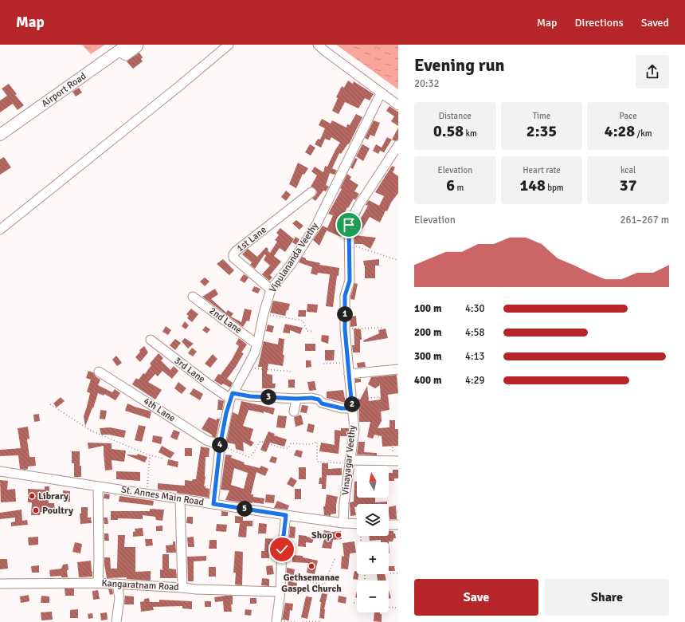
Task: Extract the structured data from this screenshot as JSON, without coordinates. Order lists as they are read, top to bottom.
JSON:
{
  "streets": {
    "main road": ["Airport Road"],
    "street": [
      "1st Lane",
      "Vipulananda Veethy",
      "2nd Lane",
      "3rd Lane",
      "4th Lane",
      "Vinayagar Veethy",
      "St. Annes Main Road",
      "Kangaratnam Road"
    ]
  },
  "crossings": [
    ["1st Lane", "Vipulananda Veethy"],
    ["Vipulananda Veethy", "2nd Lane"],
    ["Vipulananda Veethy", "3rd Lane"],
    ["Vipulananda Veethy", "4th Lane"],
    ["Vipulananda Veethy", "St. Annes Main Road"],
    ["Vinayagar Veethy", "St. Annes Main Road"]
  ],
  "places": [
    "Library",
    "Poultry",
    "Shop",
    "Gethsemanae Gaspel Church"
  ],
  "north": "top",
  "page": {
    "header": "Map",
    "nav": ["Map", "Directions", "Saved"],
    "heading": ["Evening run", "20:32"],
    "stats": [
      ["Distance", "0.58 km"],
      ["Time", "2:35"],
      ["Pace", "4:28 /km"],
      ["Elevation", "6 m"],
      ["Heart rate", "148 bpm"],
      ["kcal", "37"]
    ],
    "chart": ["Elevation", "261–267 m"],
    "list": [
      {
        "name": "100 m",
        "note": "4:30"
      },
      {
        "name": "200 m",
        "note": "4:58"
      },
      {
        "name": "300 m",
        "note": "4:13"
      },
      {
        "name": "400 m",
        "note": "4:29"
      }
    ],
    "pins": [
      "1",
      "3",
      "2",
      "4",
      "5"
    ],
    "map_buttons": ["+", "−"],
    "buttons": ["Save", "Share"]
  }
}
